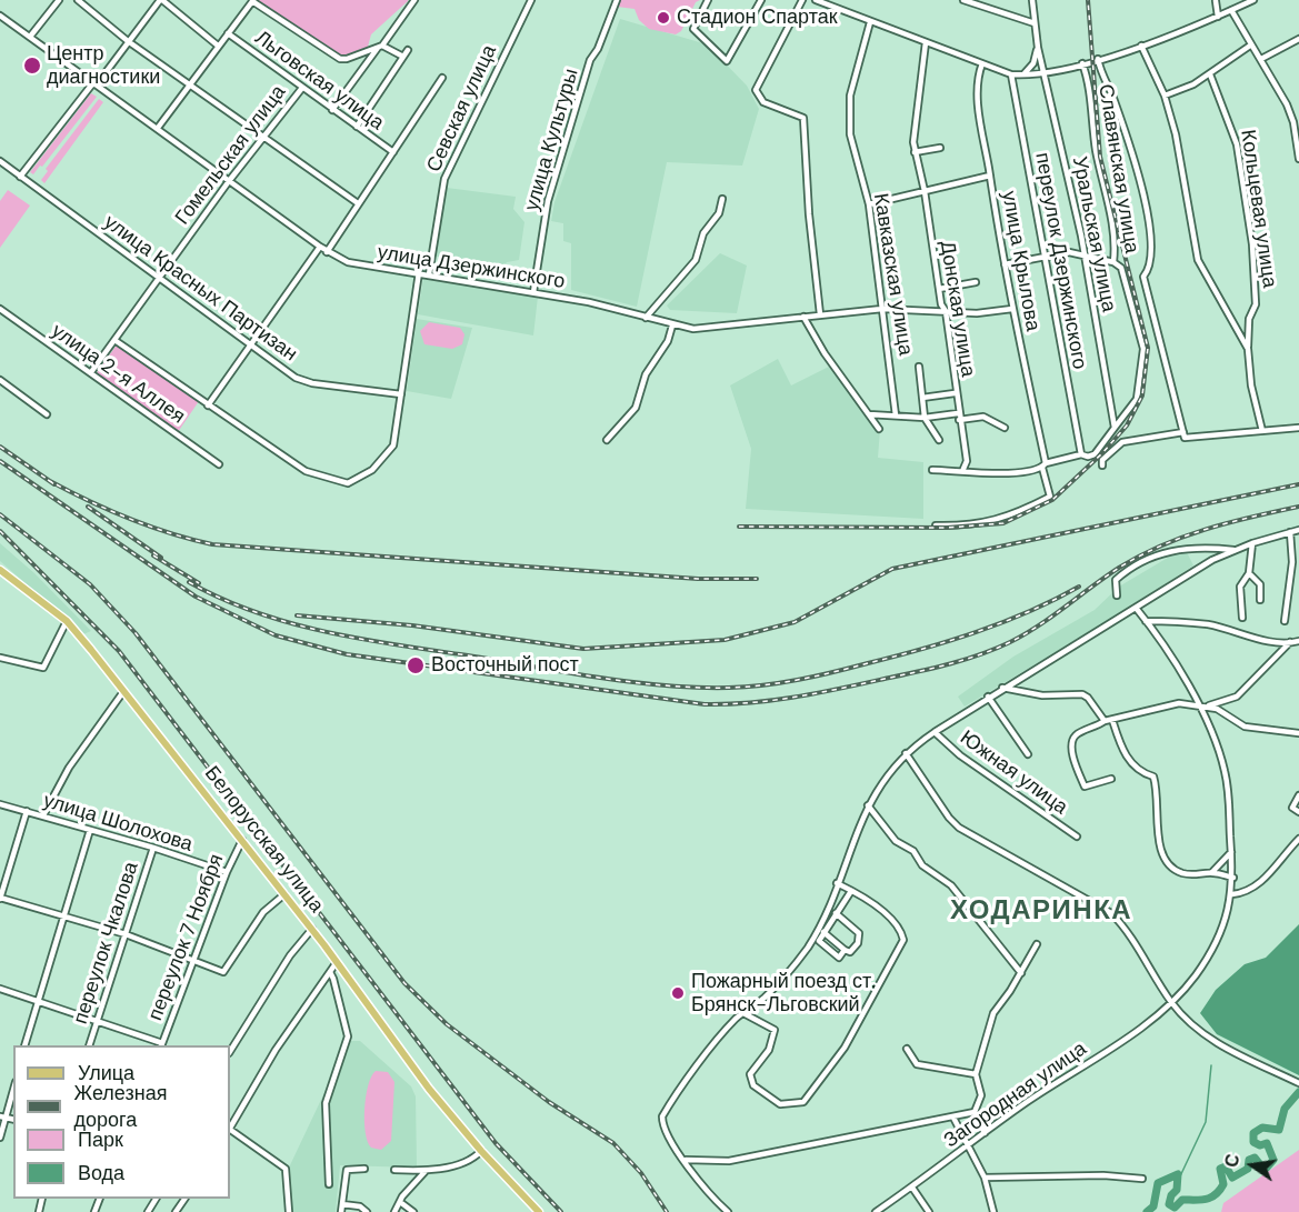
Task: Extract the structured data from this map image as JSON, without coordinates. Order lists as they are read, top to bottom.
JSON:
{
  "streets": {
    "main road": ["Белорусская улица"],
    "street": [
      "Льговская улица",
      "Севская улица",
      "улица Культуры",
      "Гомельская улица",
      "Славянская улица",
      "Кольцевая улица",
      "Уральская улица",
      "улица Крылова",
      "переулок Дзержинского",
      "улица Дзержинского",
      "Кавказская улица",
      "улица Красных Партизан",
      "Донская улица",
      "улица 2-я Аллея",
      "Южная улица",
      "улица Шолохова",
      "переулок 7 Ноября",
      "переулок Чкалова",
      "Загородная улица"
    ]
  },
  "crossings": [
    ["Льговская улица", "Севская улица"],
    ["Льговская улица", "Гомельская улица"],
    ["Севская улица", "улица Дзержинского"],
    ["улица Культуры", "улица Дзержинского"],
    ["Гомельская улица", "улица Дзержинского"],
    ["Гомельская улица", "улица Красных Партизан"],
    ["Гомельская улица", "улица 2-я Аллея"],
    ["Славянская улица", "Кольцевая улица"],
    ["Славянская улица", "Уральская улица"],
    ["улица Крылова", "улица Дзержинского"],
    ["улица Дзержинского", "Кавказская улица"],
    ["улица Дзержинского", "Донская улица"],
    ["улица Дзержинского", "улица 2-я Аллея"],
    ["улица Красных Партизан", "улица 2-я Аллея"],
    ["улица Шолохова", "переулок 7 Ноября"],
    ["улица Шолохова", "переулок Чкалова"],
    ["Белорусская улица", "переулок 7 Ноября"]
  ],
  "districts": ["ХОДАРИНКА"],
  "places": [
    "Стадион Спартак",
    "Центр диагностики",
    "Восточный пост",
    "Пожарный поезд ст. Брянск-Льговский"
  ],
  "legend": [
    "Улица",
    "Железная дорога",
    "Парк",
    "Вода"
  ],
  "north": "left"
}
